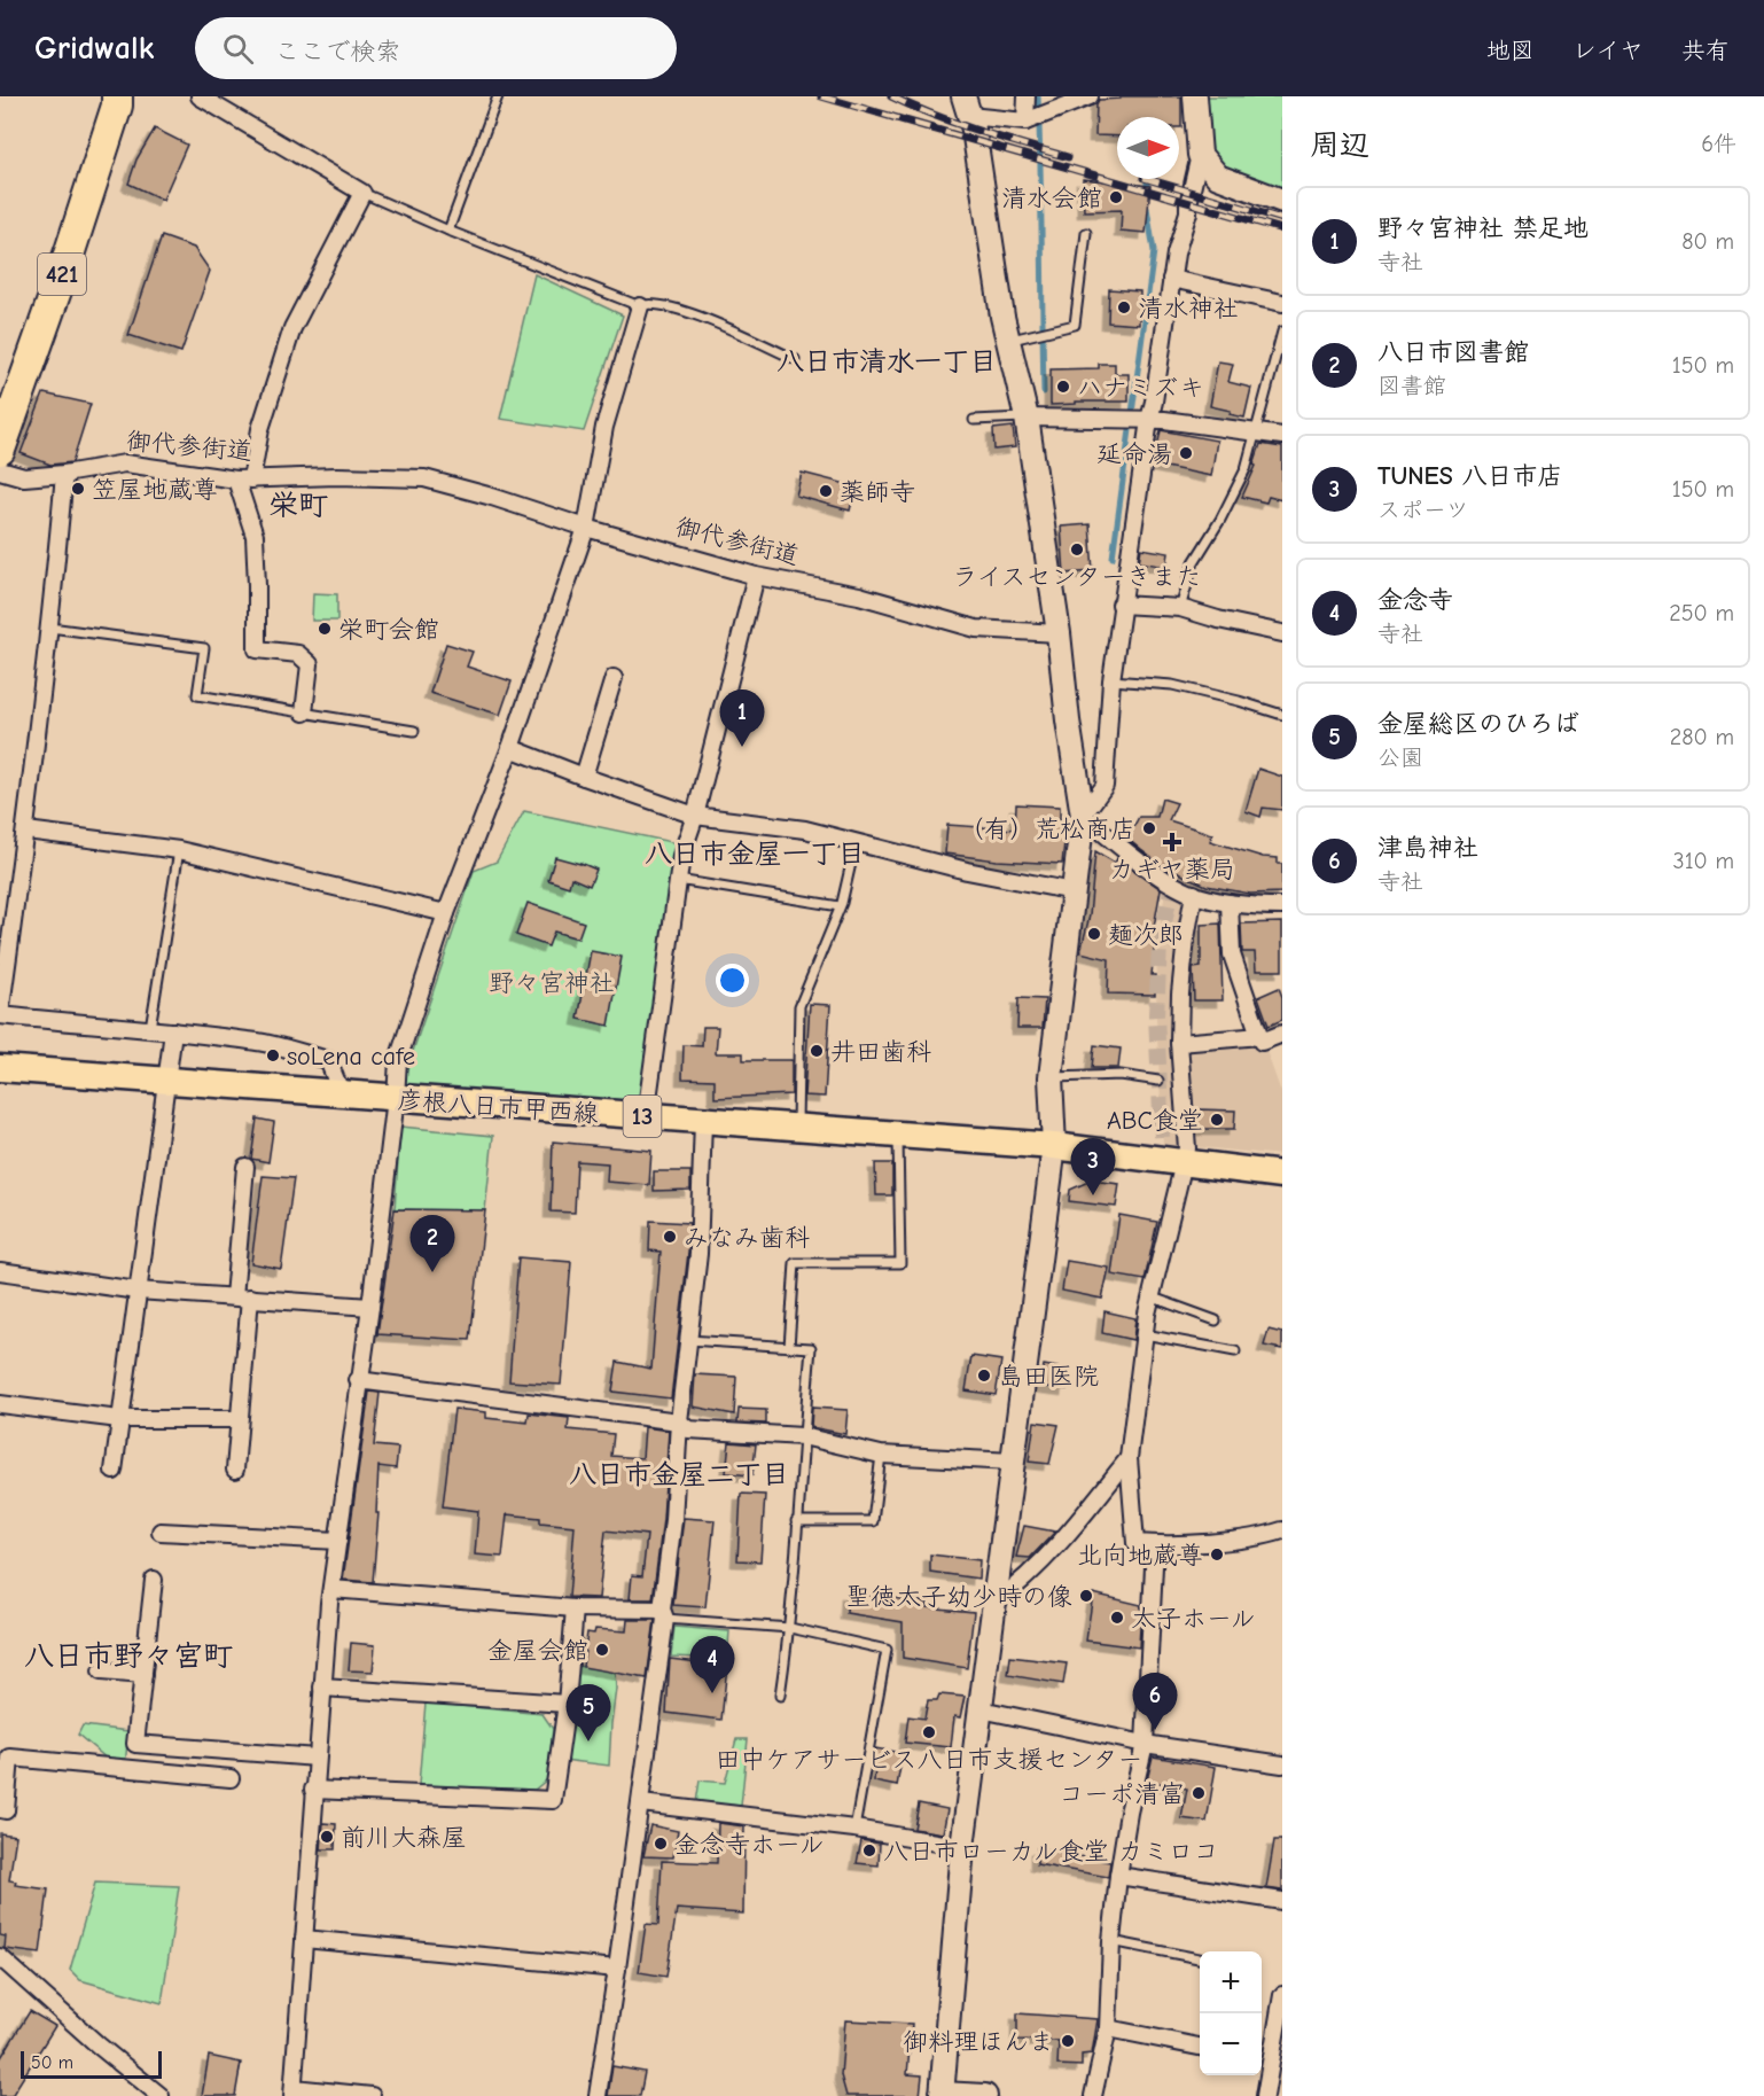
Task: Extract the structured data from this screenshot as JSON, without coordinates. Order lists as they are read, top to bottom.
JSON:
{
  "streets": {
    "highway": ["421"],
    "main road": ["彦根八日市甲西線", "13"],
    "street": ["御代参街道"]
  },
  "districts": [
    "八日市清水一丁目",
    "栄町",
    "八日市金屋一丁目",
    "八日市金屋二丁目",
    "八日市野々宮町"
  ],
  "parks": ["野々宮神社"],
  "places": {
    "other": [
      "清水会館",
      "清水神社",
      "ハナミズキ",
      "延命湯",
      "笠屋地蔵尊",
      "薬師寺",
      "ライスセンターきまた",
      "栄町会館",
      "（有）荒松商店",
      "麺次郎",
      "井田歯科",
      "soLena cafe",
      "ABC食堂",
      "みなみ歯科",
      "島田医院",
      "北向地蔵尊",
      "聖徳太子幼少時の像",
      "太子ホール",
      "金屋会館",
      "田中ケアサービス八日市支援センター",
      "コーポ清富",
      "前川大森屋",
      "金念寺ホール",
      "八日市ローカル食堂 カミロコ",
      "御料理ほんま"
    ],
    "health": ["カギヤ薬局"]
  },
  "scale_bar": "50 m",
  "north": "right",
  "page": {
    "header": "Gridwalk",
    "search": "ここで検索",
    "nav": ["地図", "レイヤ", "共有"],
    "heading": ["周辺", "6件"],
    "list": [
      {
        "mark": "1",
        "name": "野々宮神社 禁足地",
        "note": "寺社",
        "value": "80 m"
      },
      {
        "mark": "2",
        "name": "八日市図書館",
        "note": "図書館",
        "value": "150 m"
      },
      {
        "mark": "3",
        "name": "TUNES 八日市店",
        "note": "スポーツ",
        "value": "150 m"
      },
      {
        "mark": "4",
        "name": "金念寺",
        "note": "寺社",
        "value": "250 m"
      },
      {
        "mark": "5",
        "name": "金屋総区のひろば",
        "note": "公園",
        "value": "280 m"
      },
      {
        "mark": "6",
        "name": "津島神社",
        "note": "寺社",
        "value": "310 m"
      }
    ],
    "pins": [
      "1",
      "3",
      "2",
      "4",
      "6",
      "5"
    ],
    "map_buttons": ["+", "−"],
    "scale": "50 m"
  }
}
